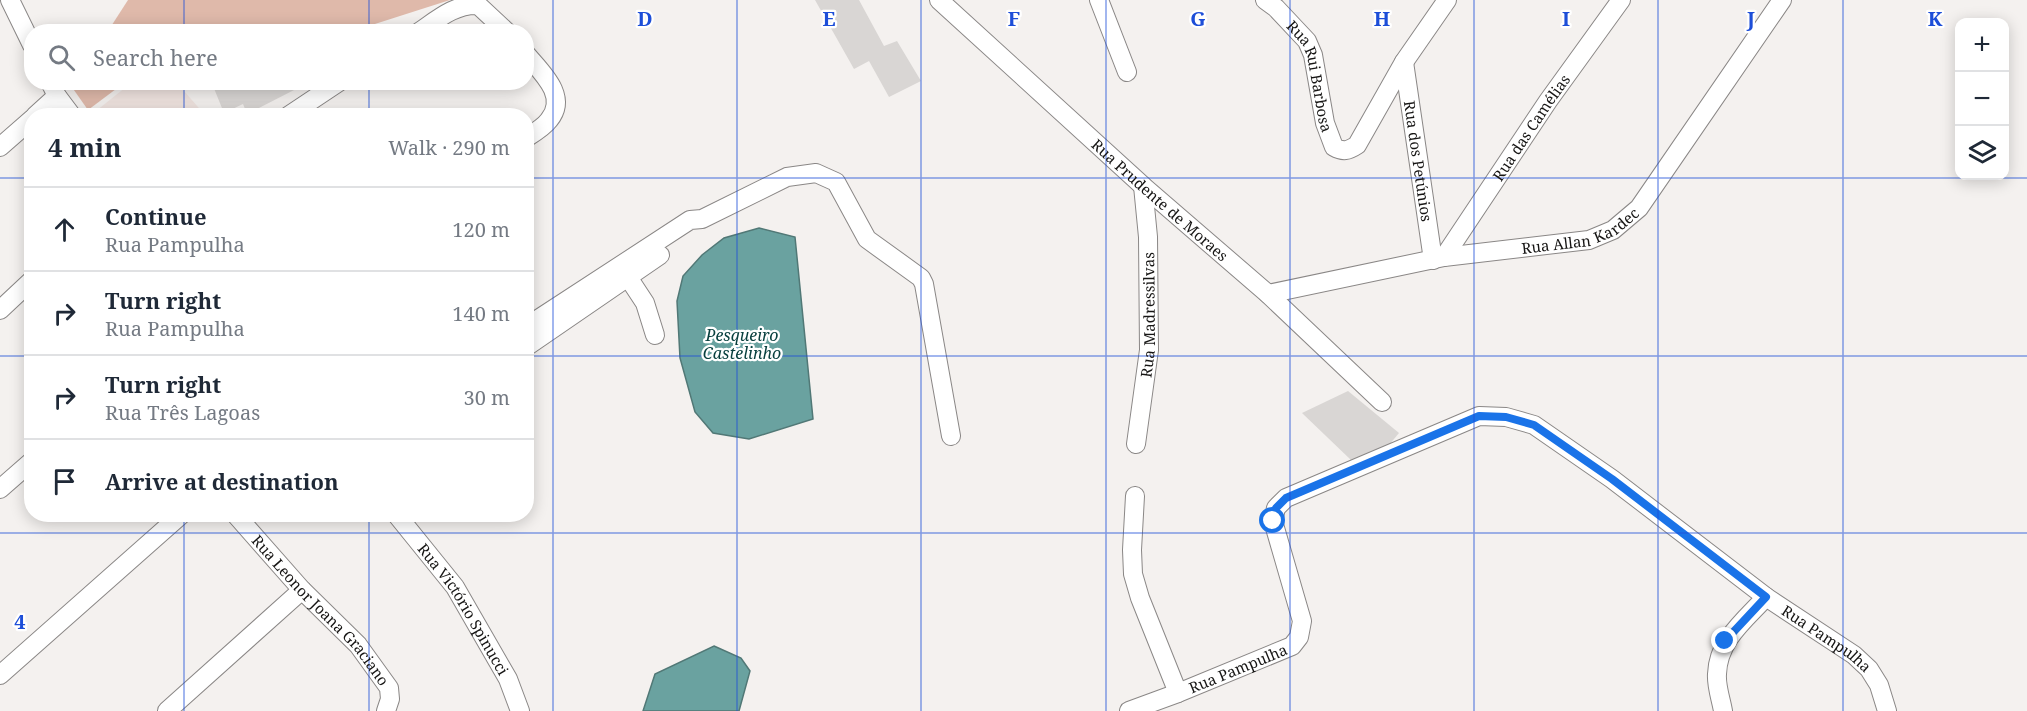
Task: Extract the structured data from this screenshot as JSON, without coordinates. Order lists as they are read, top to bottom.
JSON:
{
  "streets": {
    "street": [
      "Rua Rui Barbosa",
      "Rua das Camélias",
      "Rua dos Petúnios",
      "Rua Prudente de Moraes",
      "Rua Allan Kardec",
      "Rua Madressilvas",
      "Rua Leonor Joana Graciano",
      "Rua Victório Spinucci",
      "Rua Pampulha"
    ]
  },
  "crossings": [
    ["Rua Rui Barbosa", "Rua dos Petúnios"],
    ["Rua das Camélias", "Rua dos Petúnios"],
    ["Rua das Camélias", "Rua Allan Kardec"],
    ["Rua dos Petúnios", "Rua Allan Kardec"],
    ["Rua Prudente de Moraes", "Rua Allan Kardec"],
    ["Rua Prudente de Moraes", "Rua Madressilvas"]
  ],
  "water": ["Pesqueiro Castelinho"],
  "page": {
    "map_buttons": ["+", "−"],
    "search": "Search here",
    "heading": ["4 min", "Walk · 290 m"],
    "list": [
      ["Continue", "Rua Pampulha", "120 m"],
      ["Turn right", "Rua Pampulha", "140 m"],
      ["Turn right", "Rua Três Lagoas", "30 m"],
      "Arrive at destination"
    ]
  },
  "grid": {
    "columns": [
      "D",
      "E",
      "F",
      "G",
      "H",
      "I",
      "J",
      "K"
    ],
    "rows": ["4"]
  }
}
